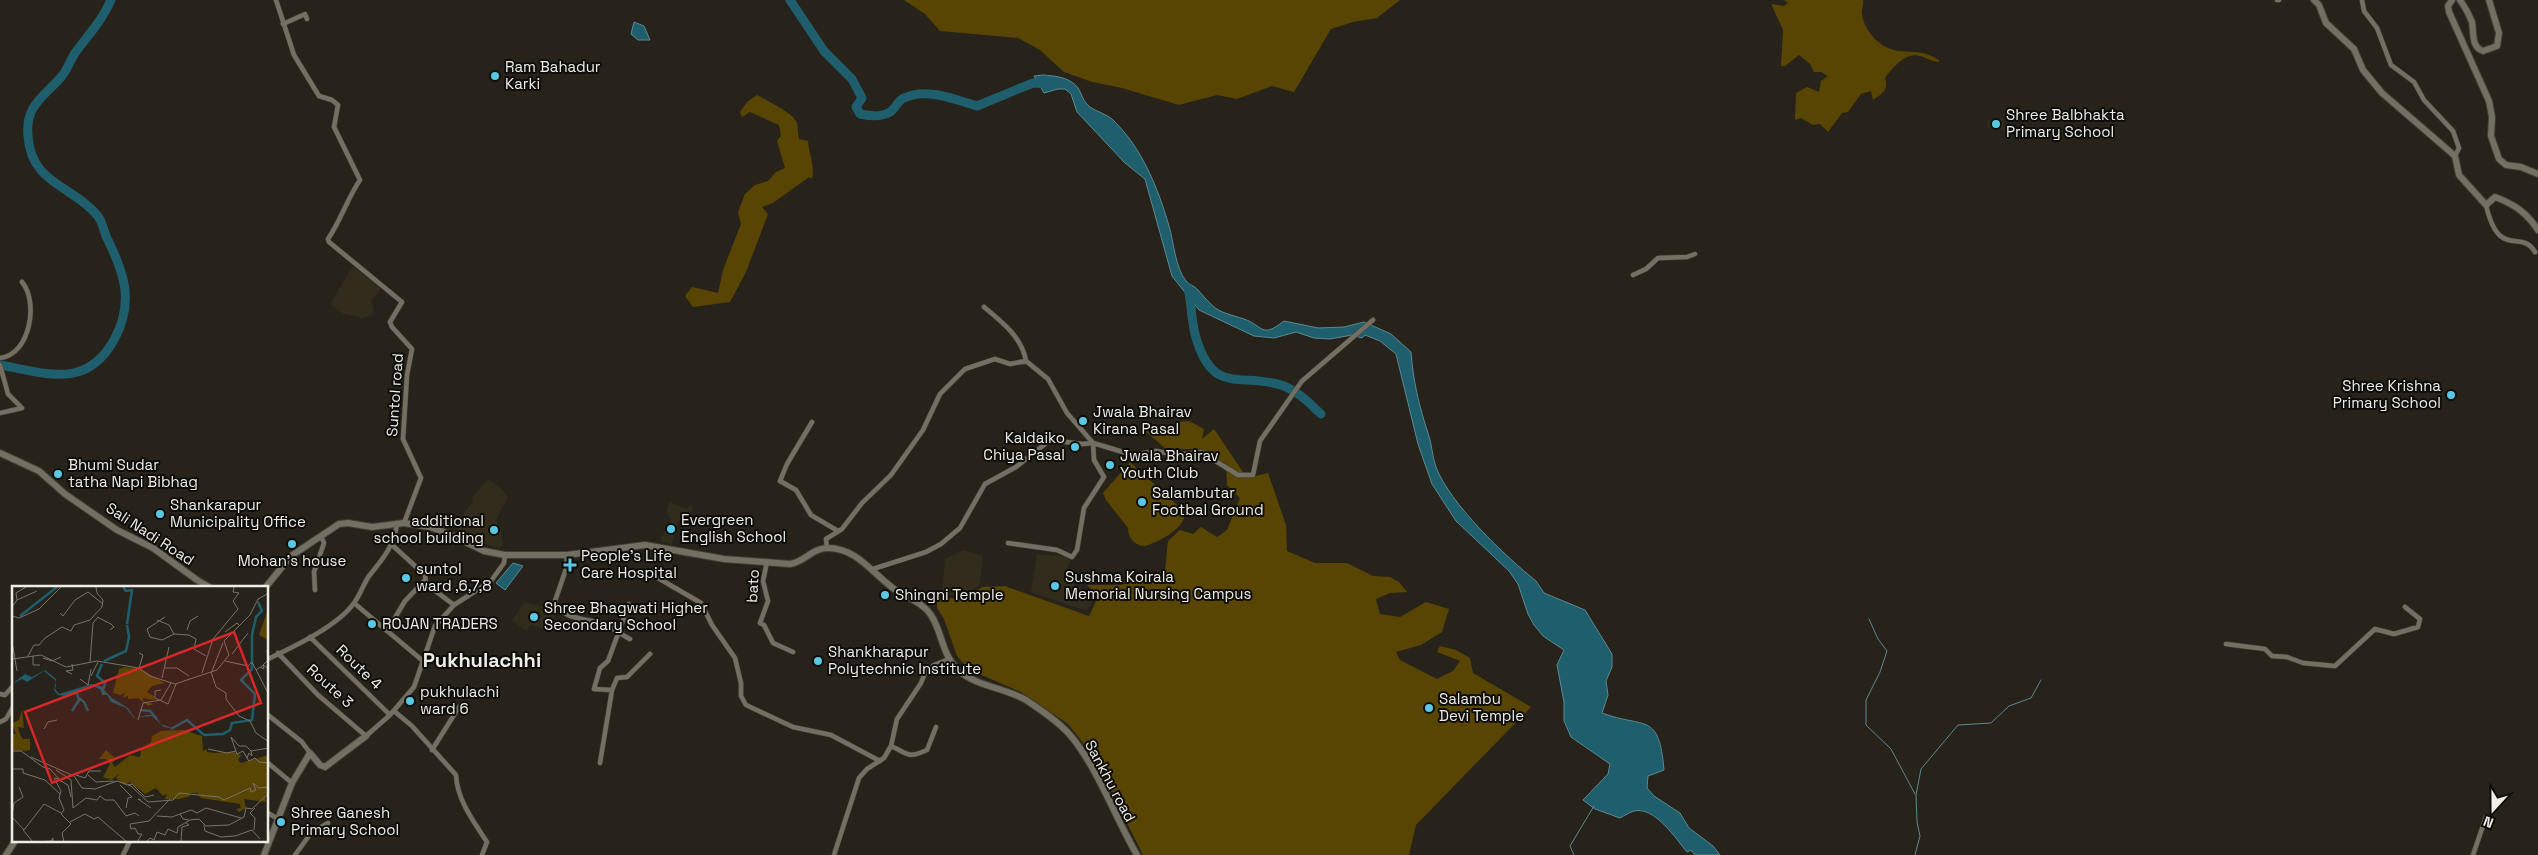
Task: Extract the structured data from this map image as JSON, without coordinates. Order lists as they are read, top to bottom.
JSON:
{
  "streets": {
    "main road": ["Sali Nadi Road", "Sankhu road"],
    "street": [
      "Suntol road",
      "bato",
      "Route 4",
      "Route 3"
    ]
  },
  "districts": ["Pukhulachhi"],
  "places": {
    "other": [
      "Ram Bahadur Karki",
      "Shree Balbhakta Primary School",
      "Shree Krishna Primary School",
      "Jwala Bhairav Kirana Pasal",
      "Kaldaiko Chiya Pasal",
      "Jwala Bhairav Youth Club",
      "Bhumi Sudar tatha Napi Bibhag",
      "Salambutar Footbal Ground",
      "Shankarapur Municipality Office",
      "Evergreen English School",
      "additional school building",
      "Mohan's house",
      "suntol ward ,6,7,8",
      "Sushma Koirala Memorial Nursing Campus",
      "Shingni Temple",
      "Shree Bhagwati Higher Secondary School",
      "ROJAN TRADERS",
      "Shankharapur Polytechnic Institute",
      "pukhulachi ward 6",
      "Salambu Devi Temple",
      "Shree Ganesh Primary School"
    ],
    "health": ["People's Life Care Hospital"]
  },
  "north": "bottom"
}
